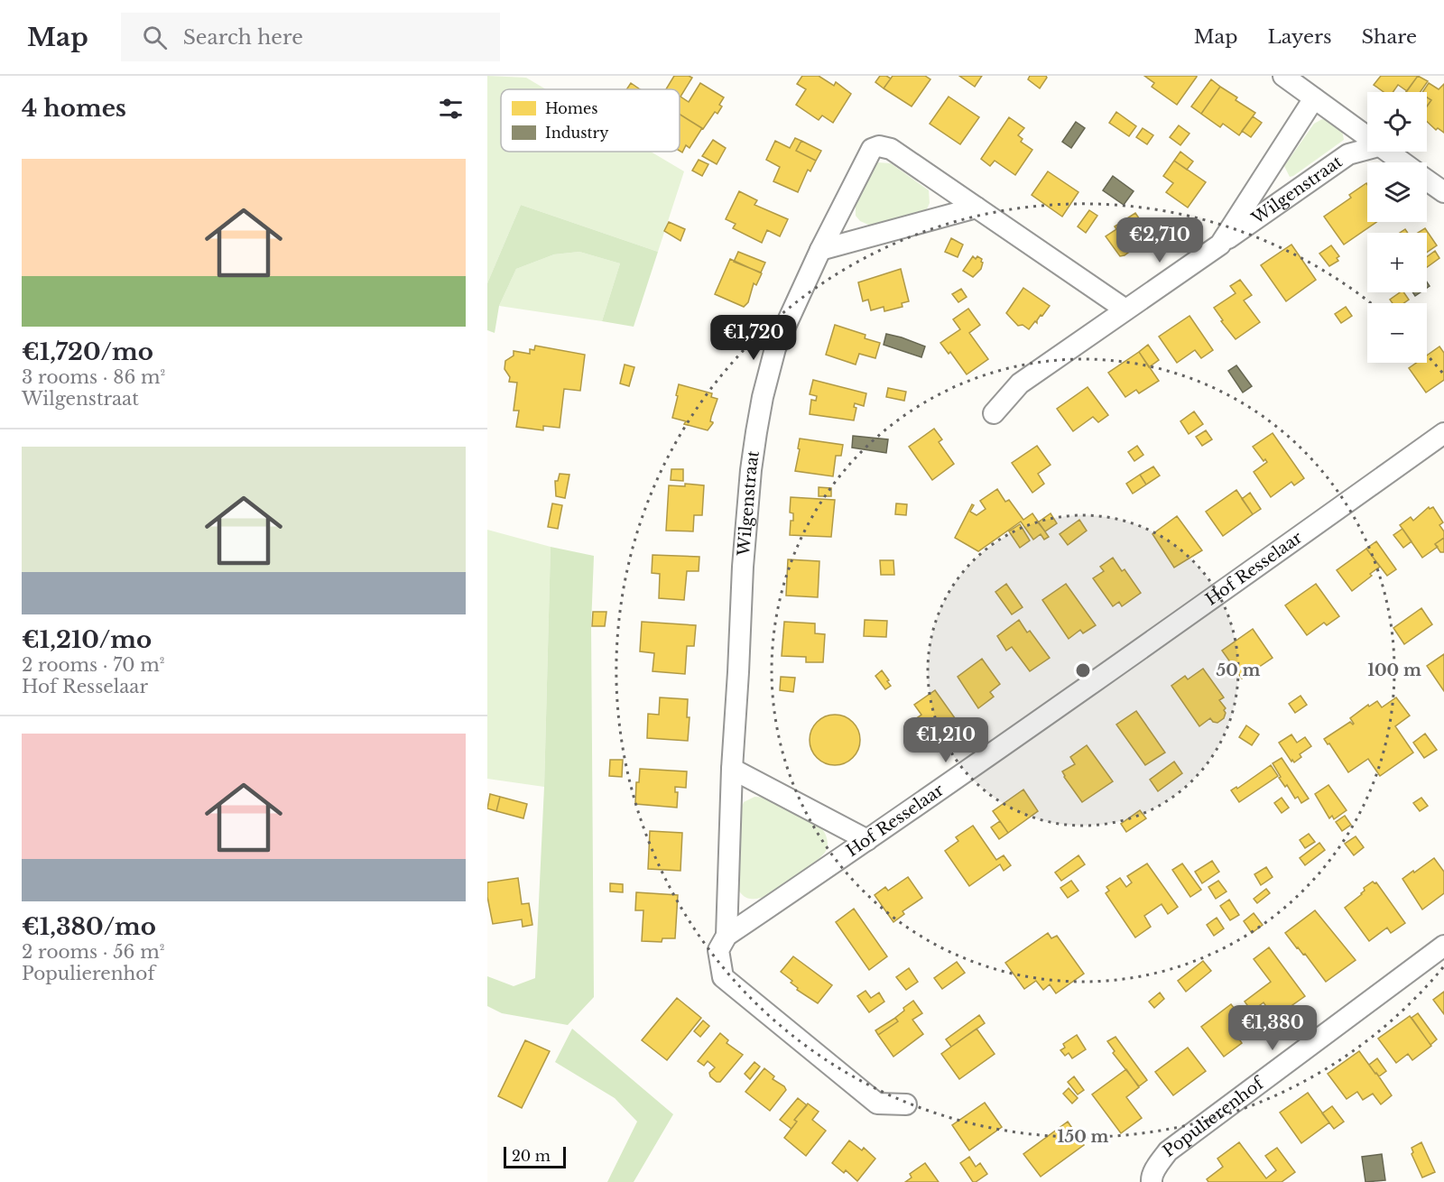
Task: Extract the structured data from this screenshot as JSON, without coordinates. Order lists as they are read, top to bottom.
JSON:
{
  "streets": {
    "street": ["Wilgenstraat", "Hof Resselaar", "Populierenhof"]
  },
  "crossings": [
    ["Wilgenstraat", "Hof Resselaar"]
  ],
  "legend": ["Homes", "Industry"],
  "scale_bar": "20 m",
  "page": {
    "header": "Map",
    "search": "Search here",
    "nav": ["Map", "Layers", "Share"],
    "heading": "4 homes",
    "map_buttons": ["+", "−"],
    "list": [
      {
        "name": "€1,720/mo",
        "note": "3 rooms · 86 m² · Wilgenstraat"
      },
      {
        "name": "€1,210/mo",
        "note": "2 rooms · 70 m² · Hof Resselaar"
      },
      {
        "name": "€1,380/mo",
        "note": "2 rooms · 56 m² · Populierenhof"
      }
    ],
    "price": [
      "€2,710",
      "€1,720",
      "€1,210",
      "€1,380"
    ],
    "scale": "20 m"
  },
  "rings": ["50 m", "100 m", "150 m"]
}
